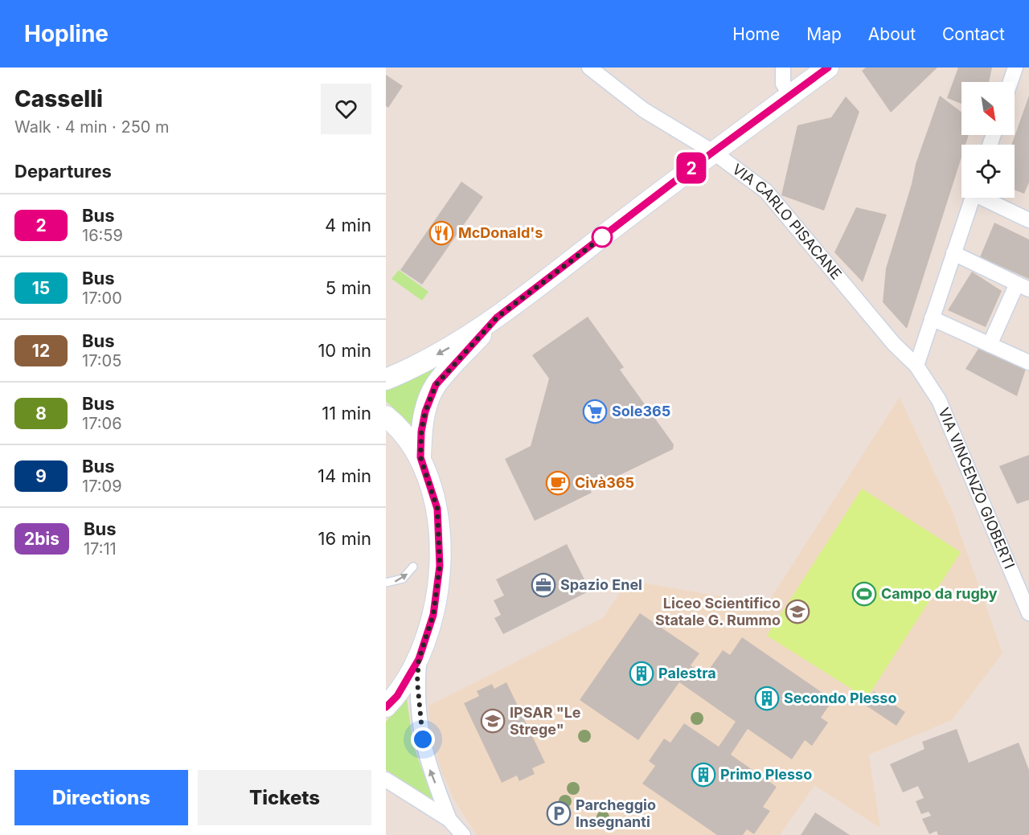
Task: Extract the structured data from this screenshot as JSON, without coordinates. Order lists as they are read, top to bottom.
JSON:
{
  "streets": {
    "street": ["VIA CARLO PISACANE", "VIA VINCENZO GIOBERTI"]
  },
  "crossings": [
    ["VIA CARLO PISACANE", "VIA VINCENZO GIOBERTI"]
  ],
  "places": {
    "restaurant": ["McDonald's"],
    "supermarket": ["Sole365"],
    "cafe": ["Civà365"],
    "office": ["Spazio Enel"],
    "sports": ["Campo da rugby"],
    "school or university": ["Liceo Scientifico Statale G. Rummo", "IPSAR \"Le Strege\""],
    "building": ["Palestra", "Secondo Plesso", "Primo Plesso"],
    "parking": ["Parcheggio Insegnanti"]
  },
  "lines": ["bus line 2"],
  "north": "bottom right",
  "page": {
    "header": "Hopline",
    "nav": [
      "Home",
      "Map",
      "About",
      "Contact"
    ],
    "heading": [
      ["Casselli", "Walk · 4 min · 250 m"],
      "Departures"
    ],
    "on_map": "2",
    "list": [
      {
        "mark": "2",
        "name": "Bus",
        "note": "16:59",
        "value": "4 min"
      },
      {
        "mark": "15",
        "name": "Bus",
        "note": "17:00",
        "value": "5 min"
      },
      {
        "mark": "12",
        "name": "Bus",
        "note": "17:05",
        "value": "10 min"
      },
      {
        "mark": "8",
        "name": "Bus",
        "note": "17:06",
        "value": "11 min"
      },
      {
        "mark": "9",
        "name": "Bus",
        "note": "17:09",
        "value": "14 min"
      },
      {
        "mark": "2bis",
        "name": "Bus",
        "note": "17:11",
        "value": "16 min"
      }
    ],
    "buttons": ["Directions", "Tickets"]
  }
}
